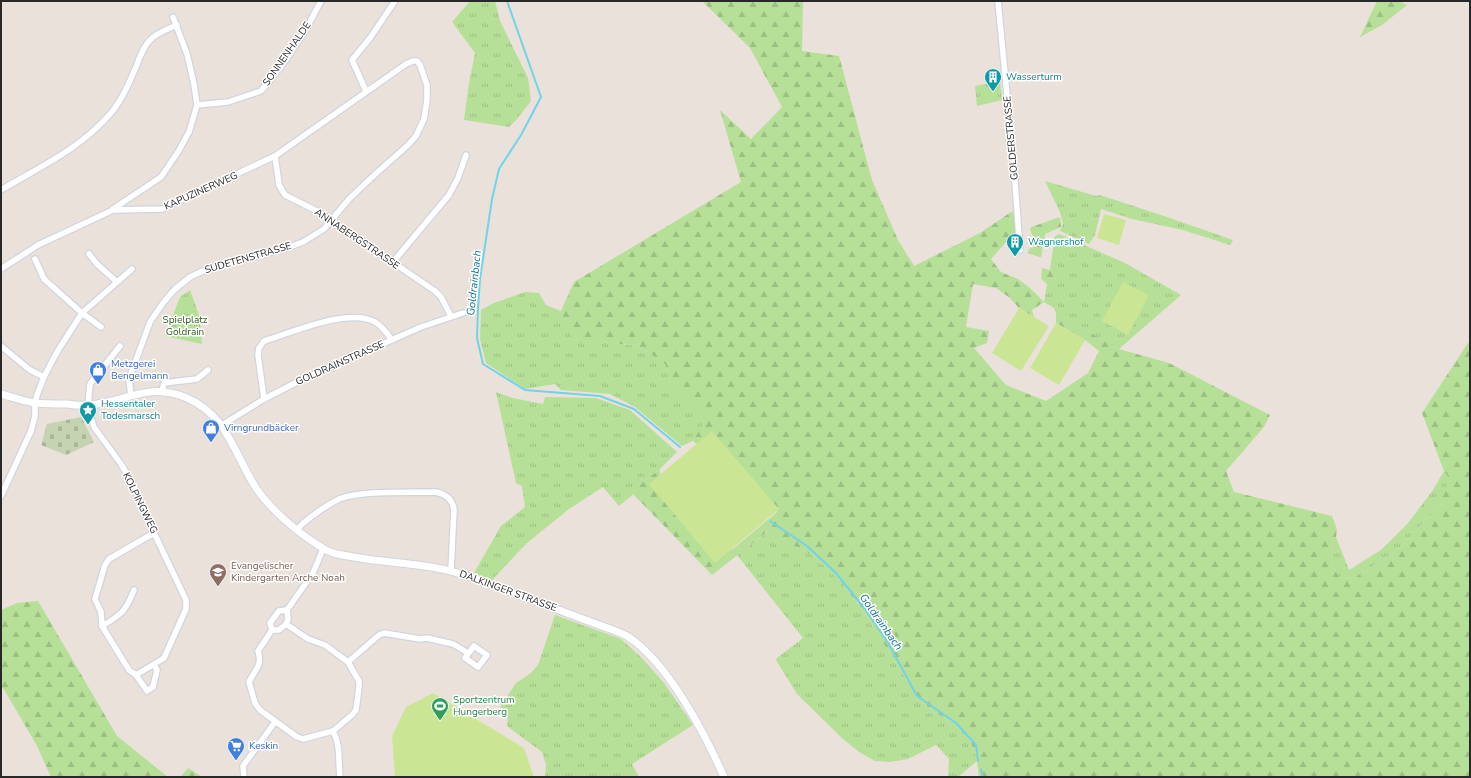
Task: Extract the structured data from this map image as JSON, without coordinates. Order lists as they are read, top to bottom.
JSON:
{
  "streets": {
    "street": [
      "SONNENHALDE",
      "GOLDERSTRASSE",
      "KAPUZINERWEG",
      "ANNABERGSTRASSE",
      "SUDETENSTRASSE",
      "GOLDRAINSTRASSE",
      "KOLPINGWEG",
      "DALKINGER STRASSE"
    ]
  },
  "crossings": [
    ["KAPUZINERWEG", "ANNABERGSTRASSE"],
    ["KAPUZINERWEG", "SUDETENSTRASSE"],
    ["ANNABERGSTRASSE", "SUDETENSTRASSE"],
    ["ANNABERGSTRASSE", "GOLDRAINSTRASSE"],
    ["SUDETENSTRASSE", "DALKINGER STRASSE"],
    ["GOLDRAINSTRASSE", "DALKINGER STRASSE"],
    ["KOLPINGWEG", "DALKINGER STRASSE"]
  ],
  "water": ["Goldrainbach"],
  "parks": ["Spielplatz Goldrain"],
  "places": {
    "building": ["Wasserturm", "Wagnershof"],
    "shop": ["Metzgerei Bengelmann", "Virngrundbäcker"],
    "place": ["Hessentaler Todesmarsch"],
    "school or university": ["Evangelischer Kindergarten Arche Noah"],
    "sports": ["Sportzentrum Hungerberg"],
    "supermarket": ["Keskin"]
  }
}
